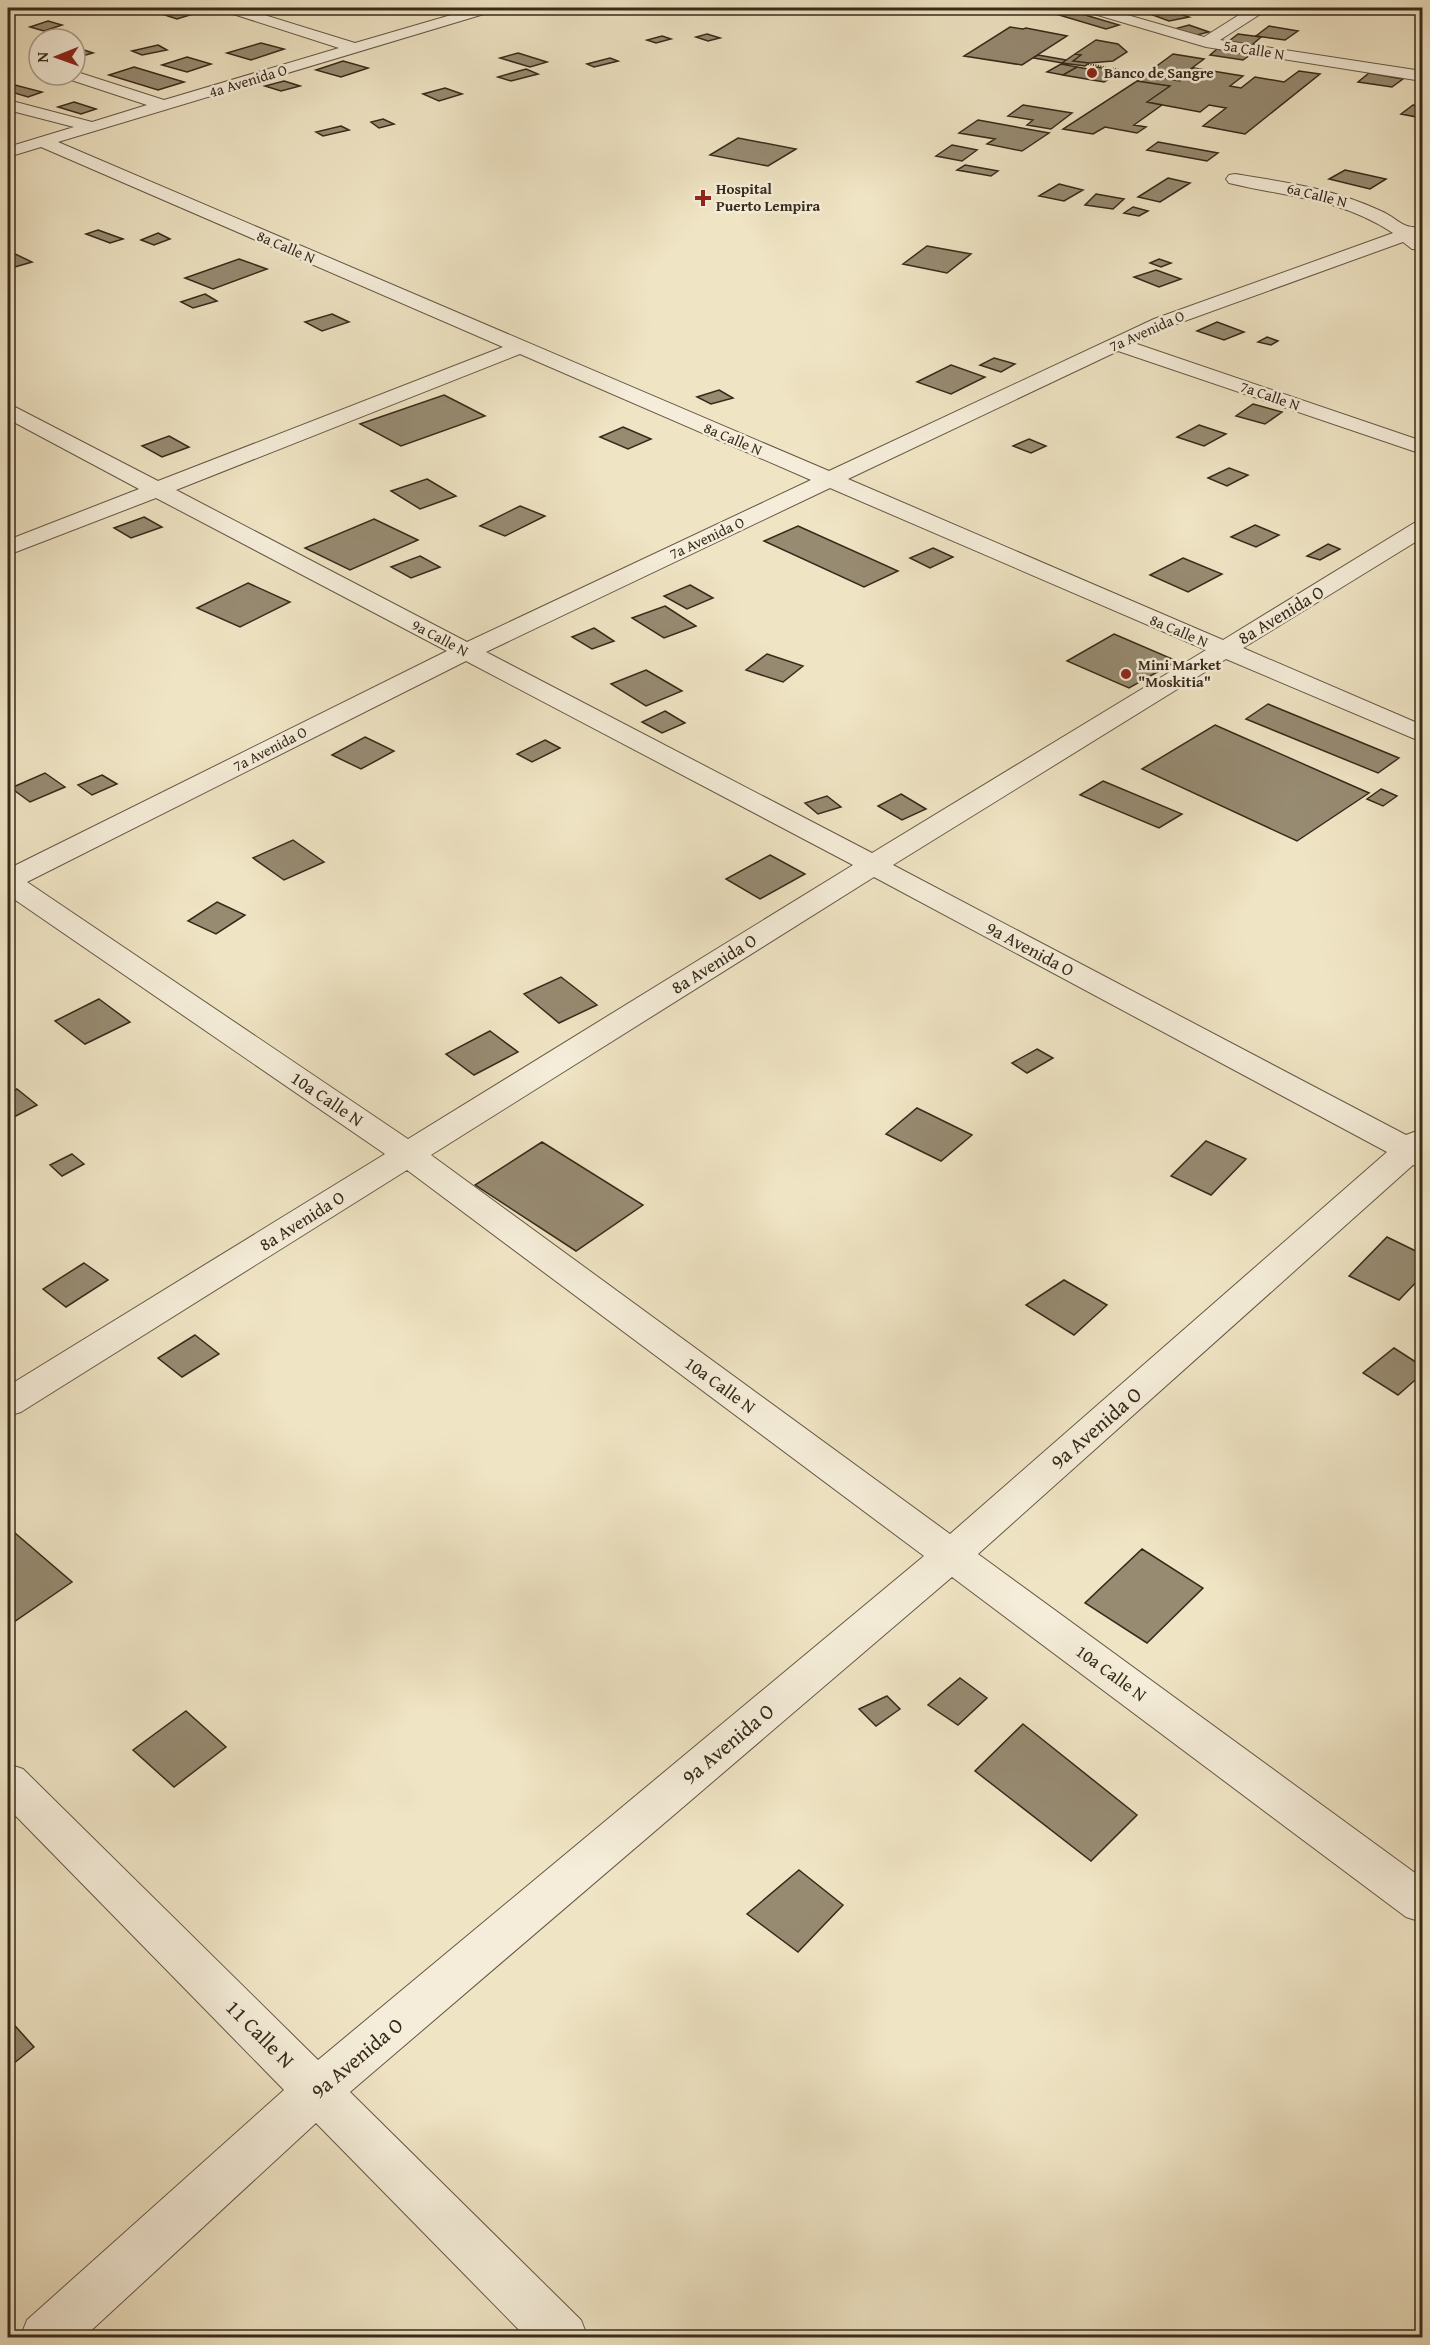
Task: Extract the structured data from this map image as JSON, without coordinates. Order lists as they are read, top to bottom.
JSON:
{
  "streets": {
    "street": [
      "5a Calle N",
      "4a Avenida O",
      "6a Calle N",
      "8a Calle N",
      "7a Avenida O",
      "7a Calle N",
      "8a Avenida O",
      "9a Calle N",
      "9a Avenida O",
      "10a Calle N",
      "11 Calle N"
    ]
  },
  "crossings": [
    ["4a Avenida O", "8a Calle N"],
    ["6a Calle N", "7a Avenida O"],
    ["8a Calle N", "7a Avenida O"],
    ["8a Calle N", "8a Avenida O"],
    ["7a Avenida O", "7a Calle N"],
    ["7a Avenida O", "9a Calle N"],
    ["7a Avenida O", "10a Calle N"],
    ["8a Avenida O", "9a Calle N"],
    ["8a Avenida O", "9a Avenida O"],
    ["8a Avenida O", "10a Calle N"],
    ["9a Calle N", "9a Avenida O"],
    ["9a Avenida O", "10a Calle N"],
    ["9a Avenida O", "11 Calle N"]
  ],
  "places": {
    "other": ["Banco de Sangre", "Mini Market \"Moskitia\""],
    "health": ["Hospital Puerto Lempira"]
  },
  "north": "left"
}
